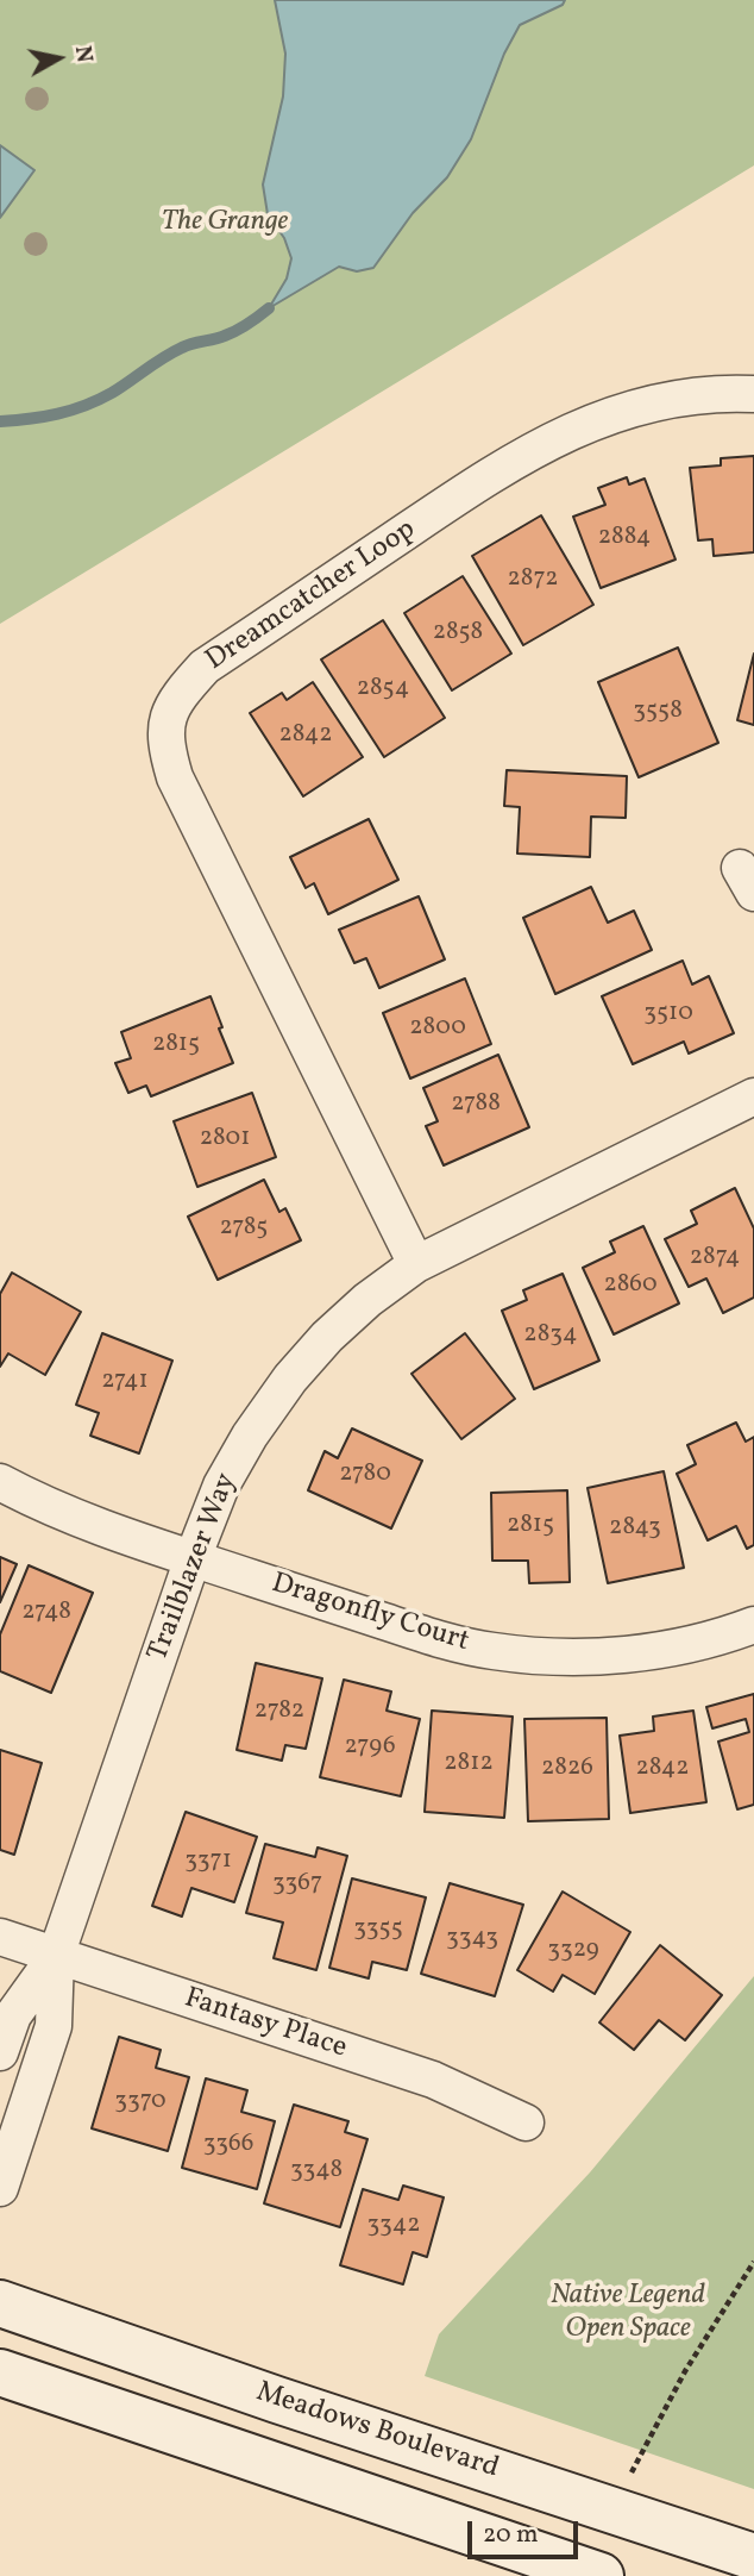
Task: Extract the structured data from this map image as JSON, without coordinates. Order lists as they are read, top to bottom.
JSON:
{
  "streets": {
    "main road": ["Meadows Boulevard"],
    "street": [
      "Dreamcatcher Loop",
      "Trailblazer Way",
      "Dragonfly Court",
      "Fantasy Place"
    ]
  },
  "crossings": [
    ["Dreamcatcher Loop", "Trailblazer Way"],
    ["Trailblazer Way", "Dragonfly Court"],
    ["Trailblazer Way", "Fantasy Place"]
  ],
  "parks": ["The Grange", "Native Legend Open Space"],
  "house_numbers": [
    "2884",
    "2872",
    "2858",
    "2854",
    "3558",
    "2842",
    "3510",
    "2800",
    "2815",
    "2788",
    "2801",
    "2785",
    "2874",
    "2860",
    "2834",
    "2741",
    "2780",
    "2815",
    "2843",
    "2748",
    "2782",
    "2796",
    "2812",
    "2826",
    "2842",
    "3371",
    "3367",
    "3355",
    "3343",
    "3329",
    "3370",
    "3366",
    "3348",
    "3342"
  ],
  "scale_bar": "20 m",
  "north": "right"
}
